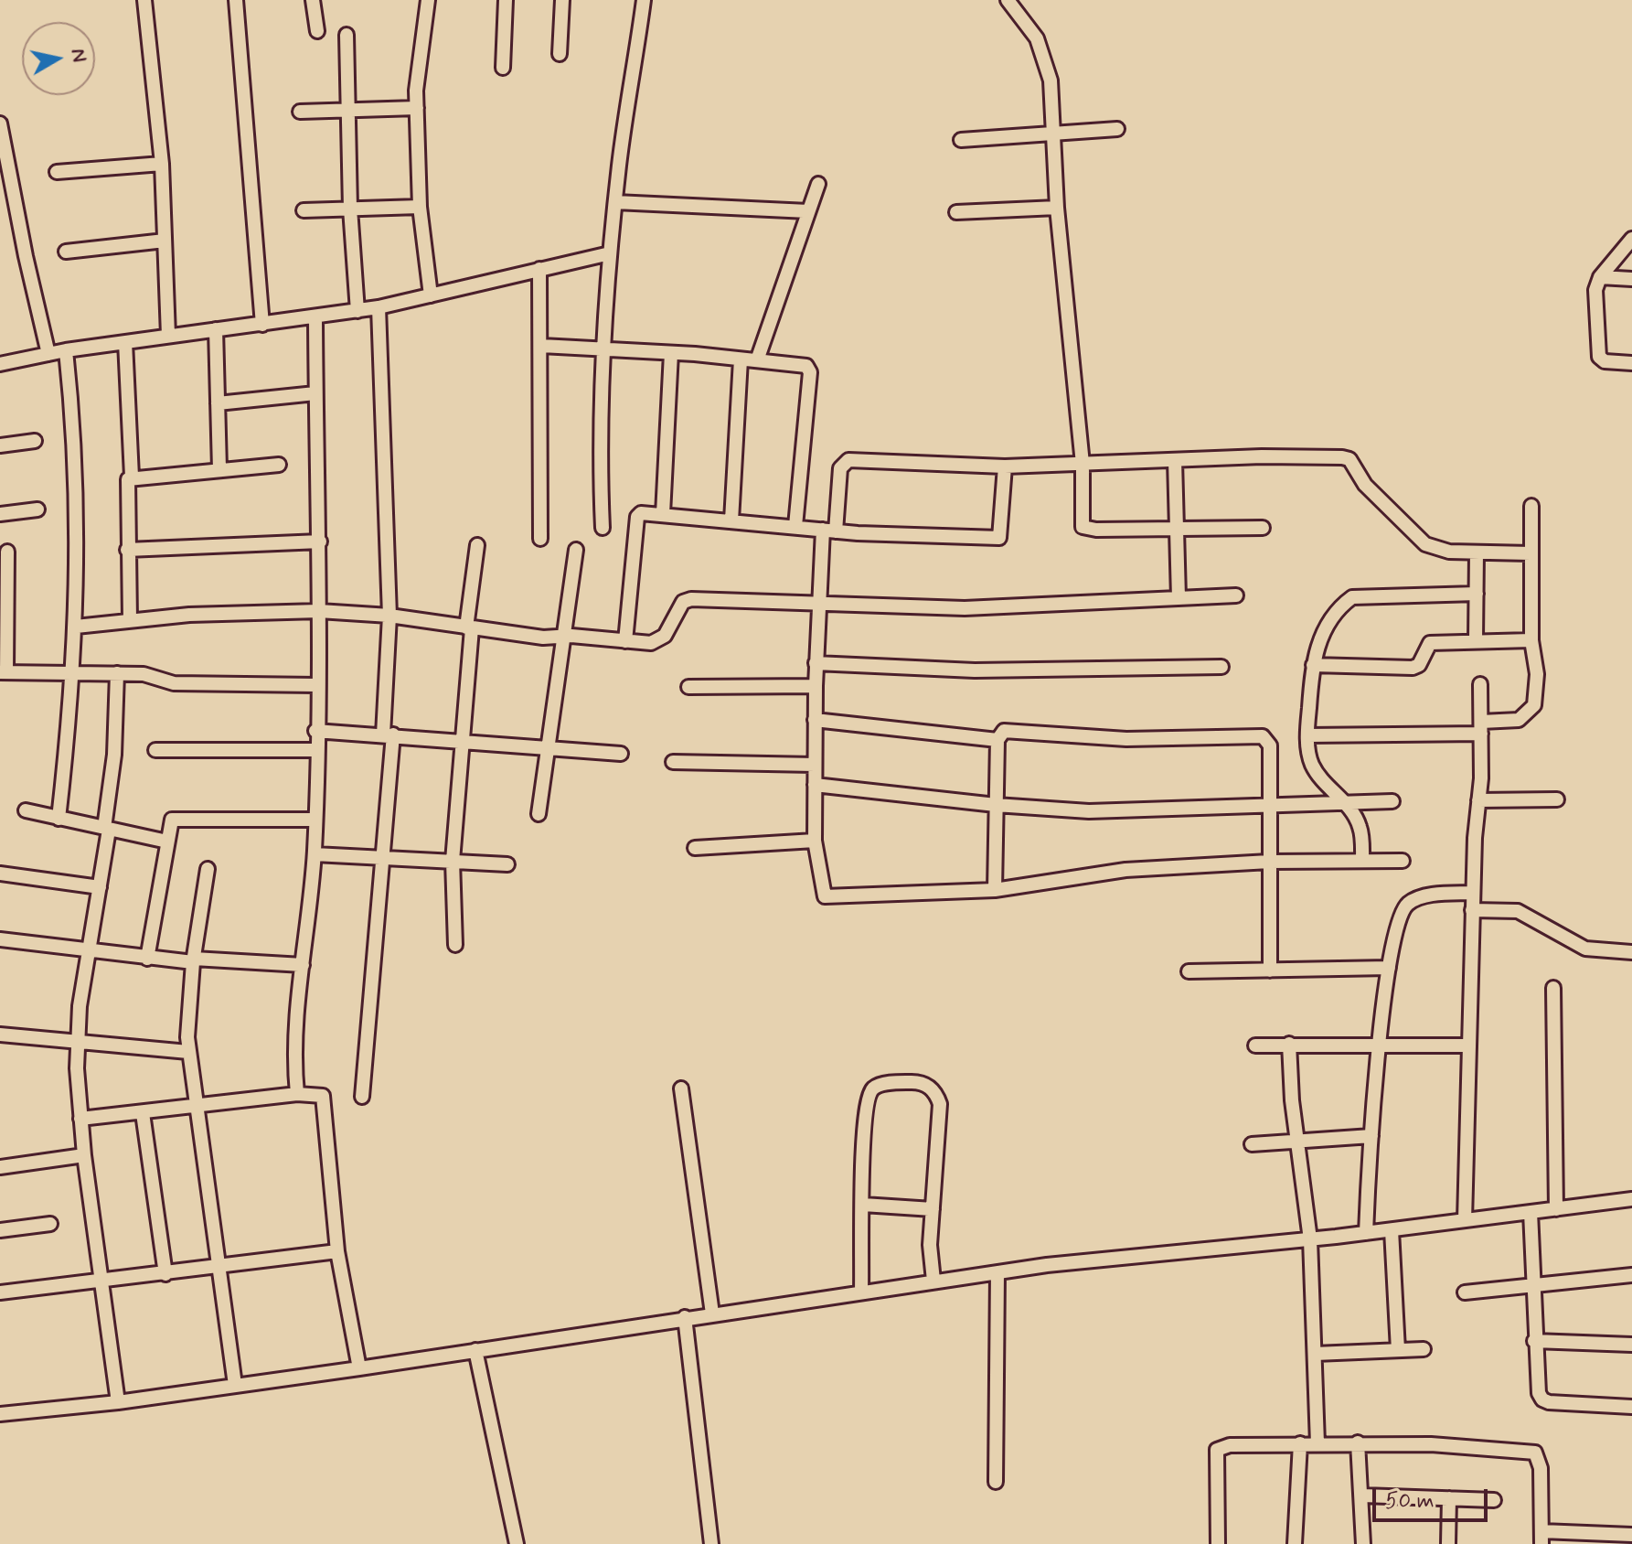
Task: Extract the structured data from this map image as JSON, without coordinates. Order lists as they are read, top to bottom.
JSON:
{
  "scale_bar": "50 m",
  "north": "right"
}
